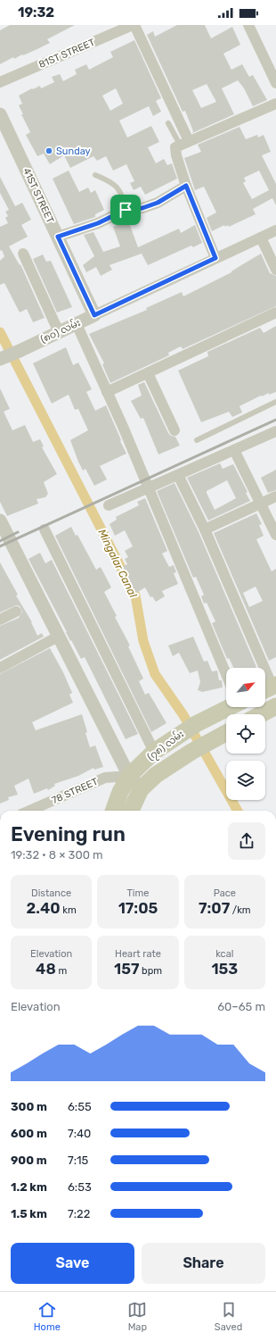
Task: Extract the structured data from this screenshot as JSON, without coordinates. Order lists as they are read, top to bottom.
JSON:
{
  "streets": {
    "main road": ["(၇၈) လမ်း"],
    "street": [
      "81ST STREET",
      "41ST STREET",
      "(၈၀) လမ်း",
      "78 STREET"
    ]
  },
  "crossings": [
    ["41ST STREET", "(၈၀) လမ်း"],
    ["(၇၈) လမ်း", "78 STREET"]
  ],
  "water": ["Mingalar Canal"],
  "places": ["Sunday"],
  "north": "top right",
  "page": {
    "status": "19:32",
    "heading": ["Evening run", "19:32 · 8 × 300 m"],
    "stats": [
      ["Distance", "2.40 km"],
      ["Time", "17:05"],
      ["Pace", "7:07 /km"],
      ["Elevation", "48 m"],
      ["Heart rate", "157 bpm"],
      ["kcal", "153"]
    ],
    "chart": ["Elevation", "60–65 m"],
    "list": [
      {
        "name": "300 m",
        "note": "6:55"
      },
      {
        "name": "600 m",
        "note": "7:40"
      },
      {
        "name": "900 m",
        "note": "7:15"
      },
      {
        "name": "1.2 km",
        "note": "6:53"
      },
      {
        "name": "1.5 km",
        "note": "7:22"
      }
    ],
    "buttons": ["Save", "Share"],
    "tabs": ["Home", "Map", "Saved"]
  }
}
